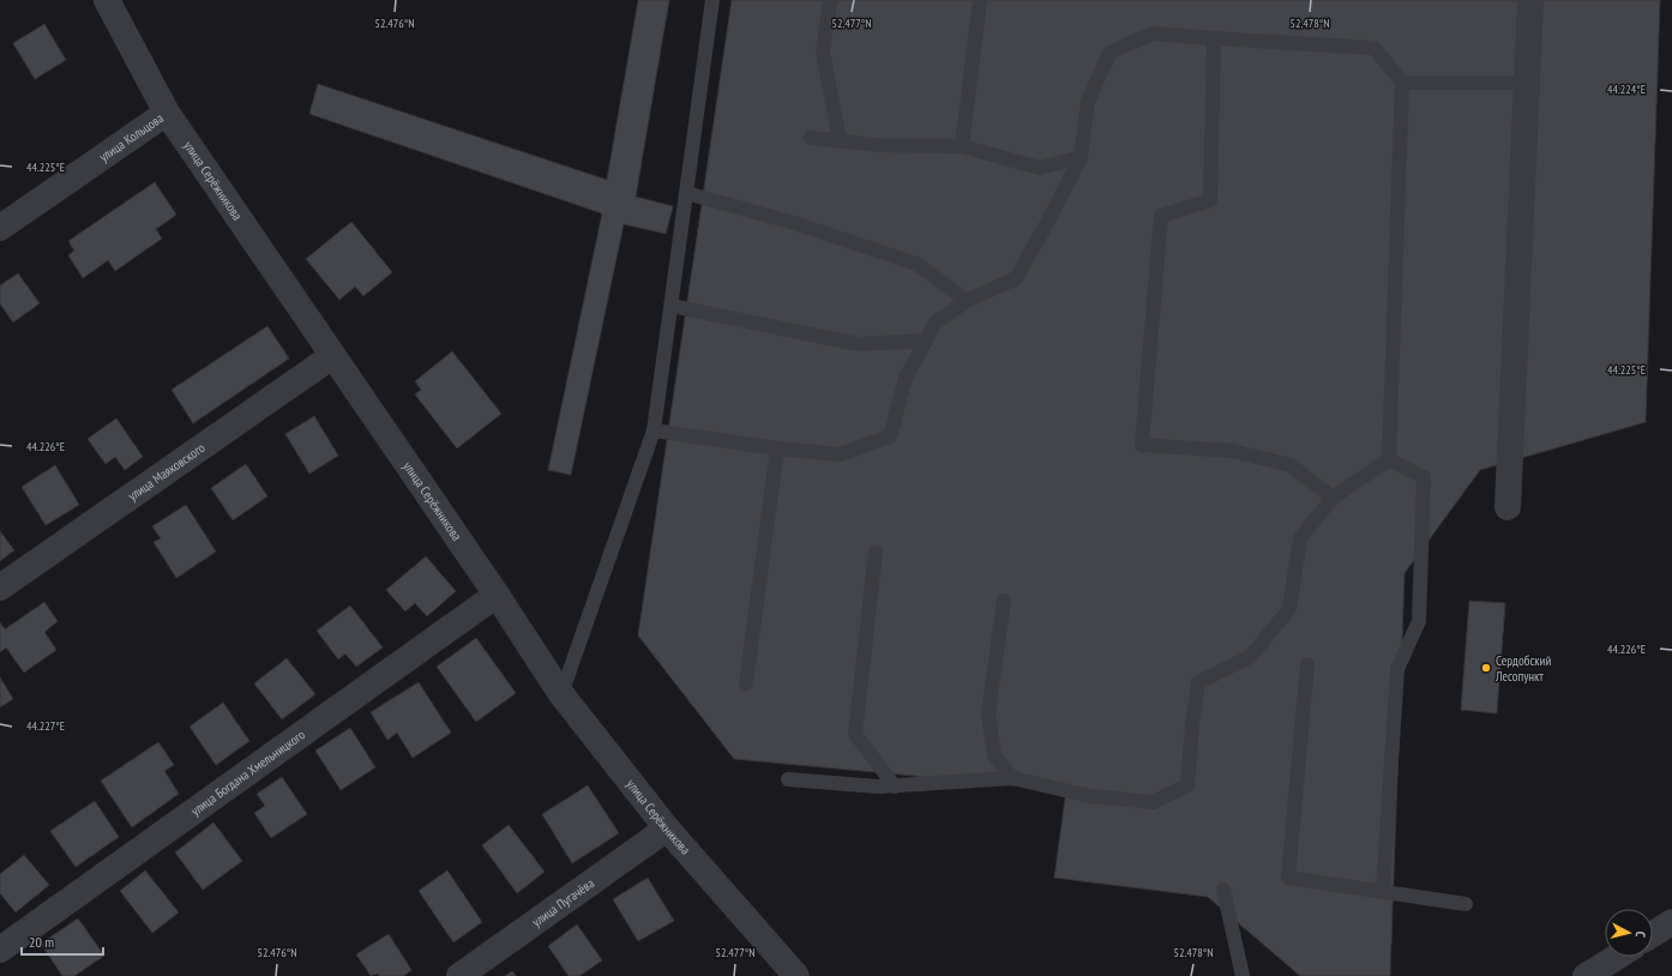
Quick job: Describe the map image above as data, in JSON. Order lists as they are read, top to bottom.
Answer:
{
  "streets": {
    "street": [
      "улица Кольцова",
      "улица Серёжникова",
      "улица Маяковского",
      "улица Богдана Хмельницкого",
      "улица Пугачёва"
    ]
  },
  "crossings": [
    ["улица Кольцова", "улица Серёжникова"],
    ["улица Серёжникова", "улица Маяковского"],
    ["улица Серёжникова", "улица Богдана Хмельницкого"],
    ["улица Серёжникова", "улица Пугачёва"]
  ],
  "places": ["Сердобский Лесопункт"],
  "scale_bar": "20 m",
  "north": "right",
  "coordinates": [
    "52.476°N",
    "52.477°N",
    "52.478°N",
    "44.224°E",
    "44.225°E",
    "44.226°E",
    "44.227°E"
  ]
}
